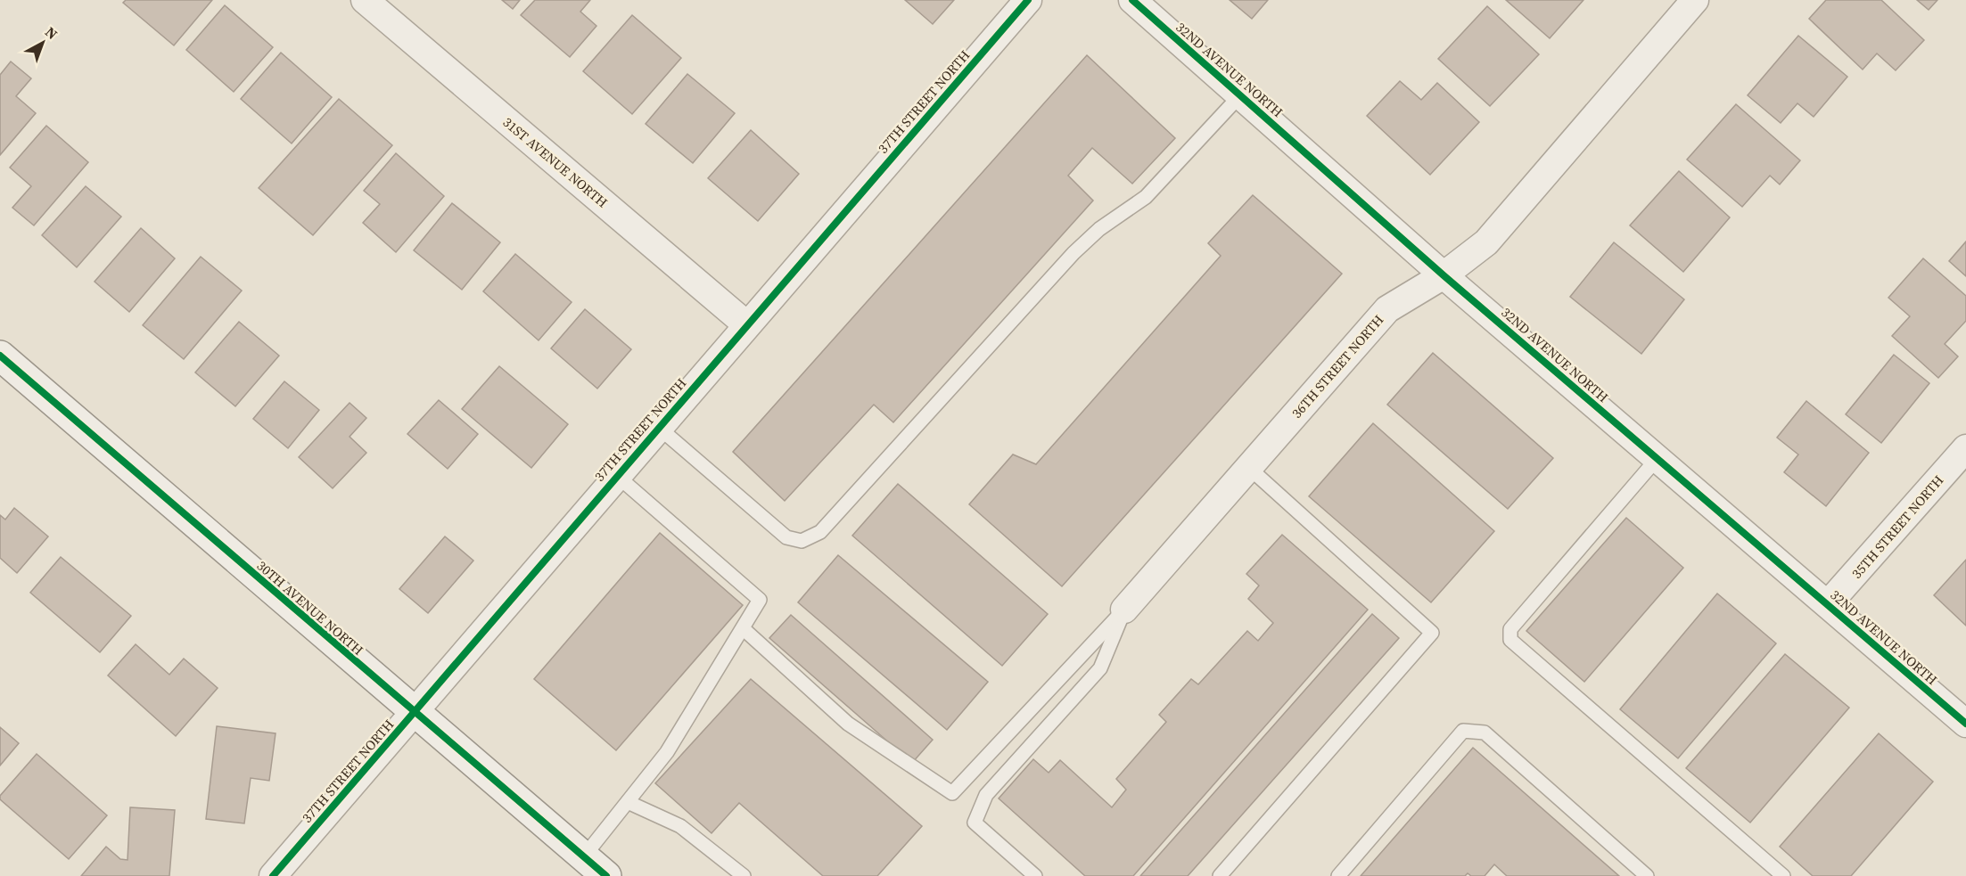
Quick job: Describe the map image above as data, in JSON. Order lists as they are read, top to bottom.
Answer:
{
  "streets": {
    "street": [
      "32ND AVENUE NORTH",
      "37TH STREET NORTH",
      "31ST AVENUE NORTH",
      "36TH STREET NORTH",
      "35TH STREET NORTH",
      "30TH AVENUE NORTH"
    ]
  },
  "crossings": [
    ["32ND AVENUE NORTH", "36TH STREET NORTH"],
    ["32ND AVENUE NORTH", "35TH STREET NORTH"],
    ["37TH STREET NORTH", "31ST AVENUE NORTH"],
    ["37TH STREET NORTH", "30TH AVENUE NORTH"]
  ],
  "north": "top right"
}
